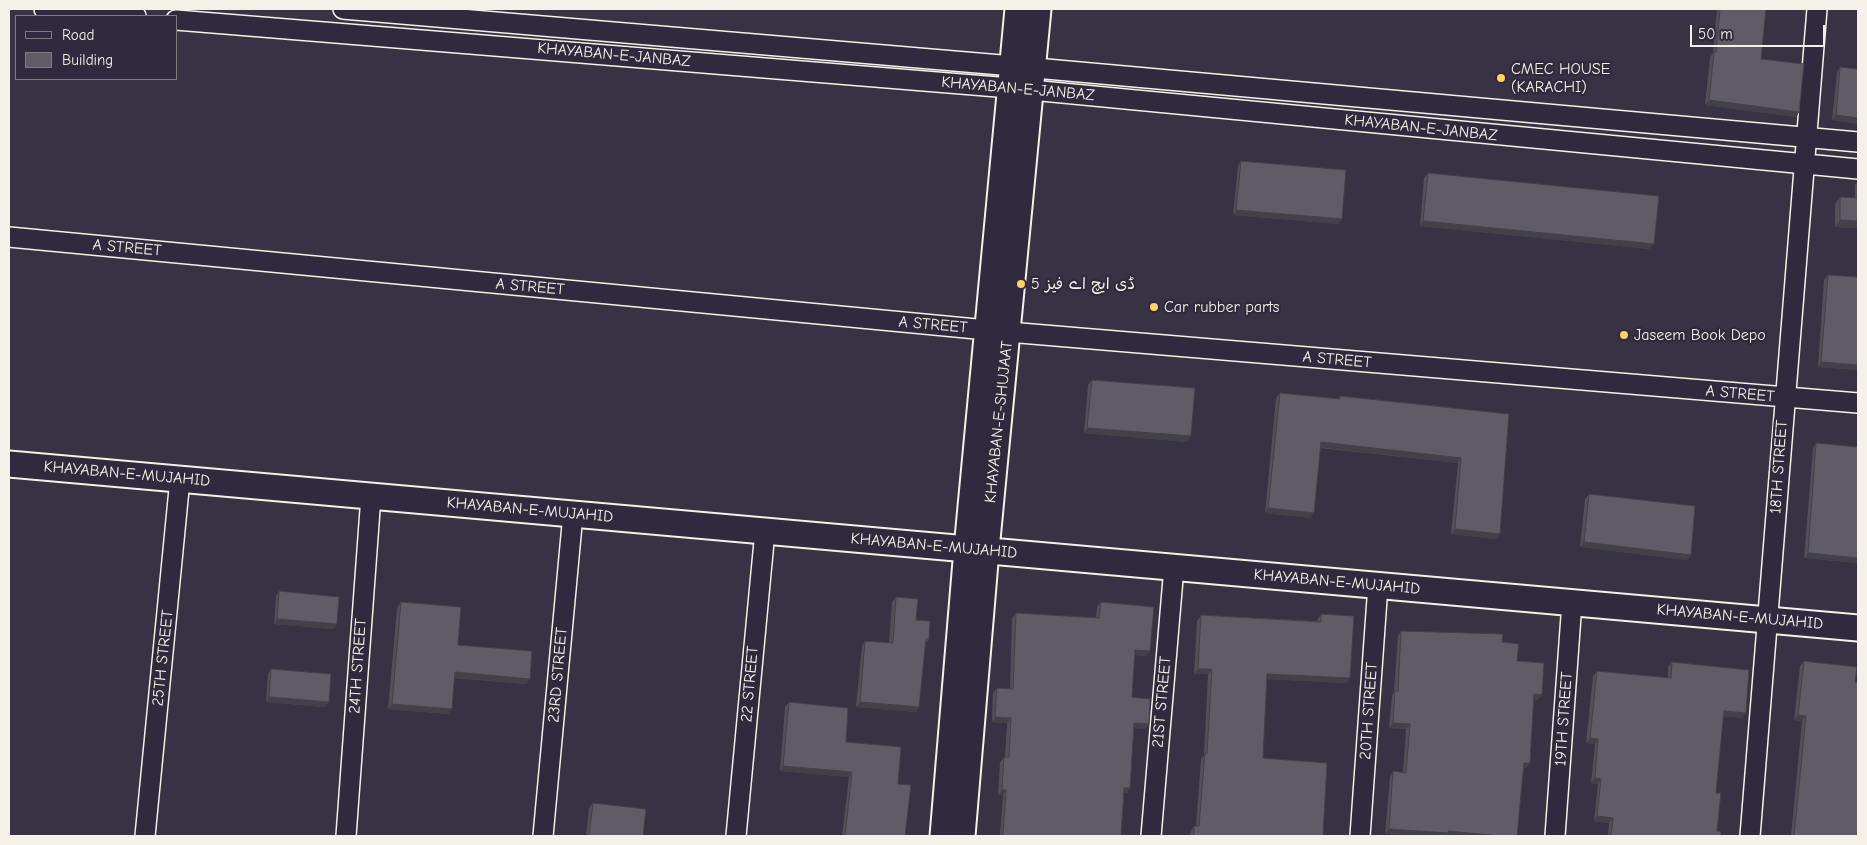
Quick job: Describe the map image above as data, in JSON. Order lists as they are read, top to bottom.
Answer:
{
  "streets": {
    "main road": ["KHAYABAN-E-SHUJAAT", "KHAYABAN-E-MUJAHID"],
    "street": [
      "KHAYABAN-E-JANBAZ",
      "A STREET",
      "18TH STREET",
      "25TH STREET",
      "24TH STREET",
      "23RD STREET",
      "22 STREET",
      "21ST STREET",
      "20TH STREET",
      "19TH STREET"
    ]
  },
  "crossings": [
    ["KHAYABAN-E-JANBAZ", "KHAYABAN-E-SHUJAAT"],
    ["KHAYABAN-E-JANBAZ", "18TH STREET"],
    ["A STREET", "KHAYABAN-E-SHUJAAT"],
    ["A STREET", "18TH STREET"],
    ["KHAYABAN-E-SHUJAAT", "KHAYABAN-E-MUJAHID"],
    ["18TH STREET", "KHAYABAN-E-MUJAHID"],
    ["KHAYABAN-E-MUJAHID", "25TH STREET"],
    ["KHAYABAN-E-MUJAHID", "24TH STREET"],
    ["KHAYABAN-E-MUJAHID", "23RD STREET"],
    ["KHAYABAN-E-MUJAHID", "22 STREET"],
    ["KHAYABAN-E-MUJAHID", "21ST STREET"],
    ["KHAYABAN-E-MUJAHID", "20TH STREET"],
    ["KHAYABAN-E-MUJAHID", "19TH STREET"]
  ],
  "places": [
    "CMEC HOUSE (KARACHI)",
    "5 ڈی ایچ اے فیز",
    "Car rubber parts",
    "Jaseem Book Depo"
  ],
  "legend": ["Road", "Building"],
  "scale_bar": "50 m"
}
